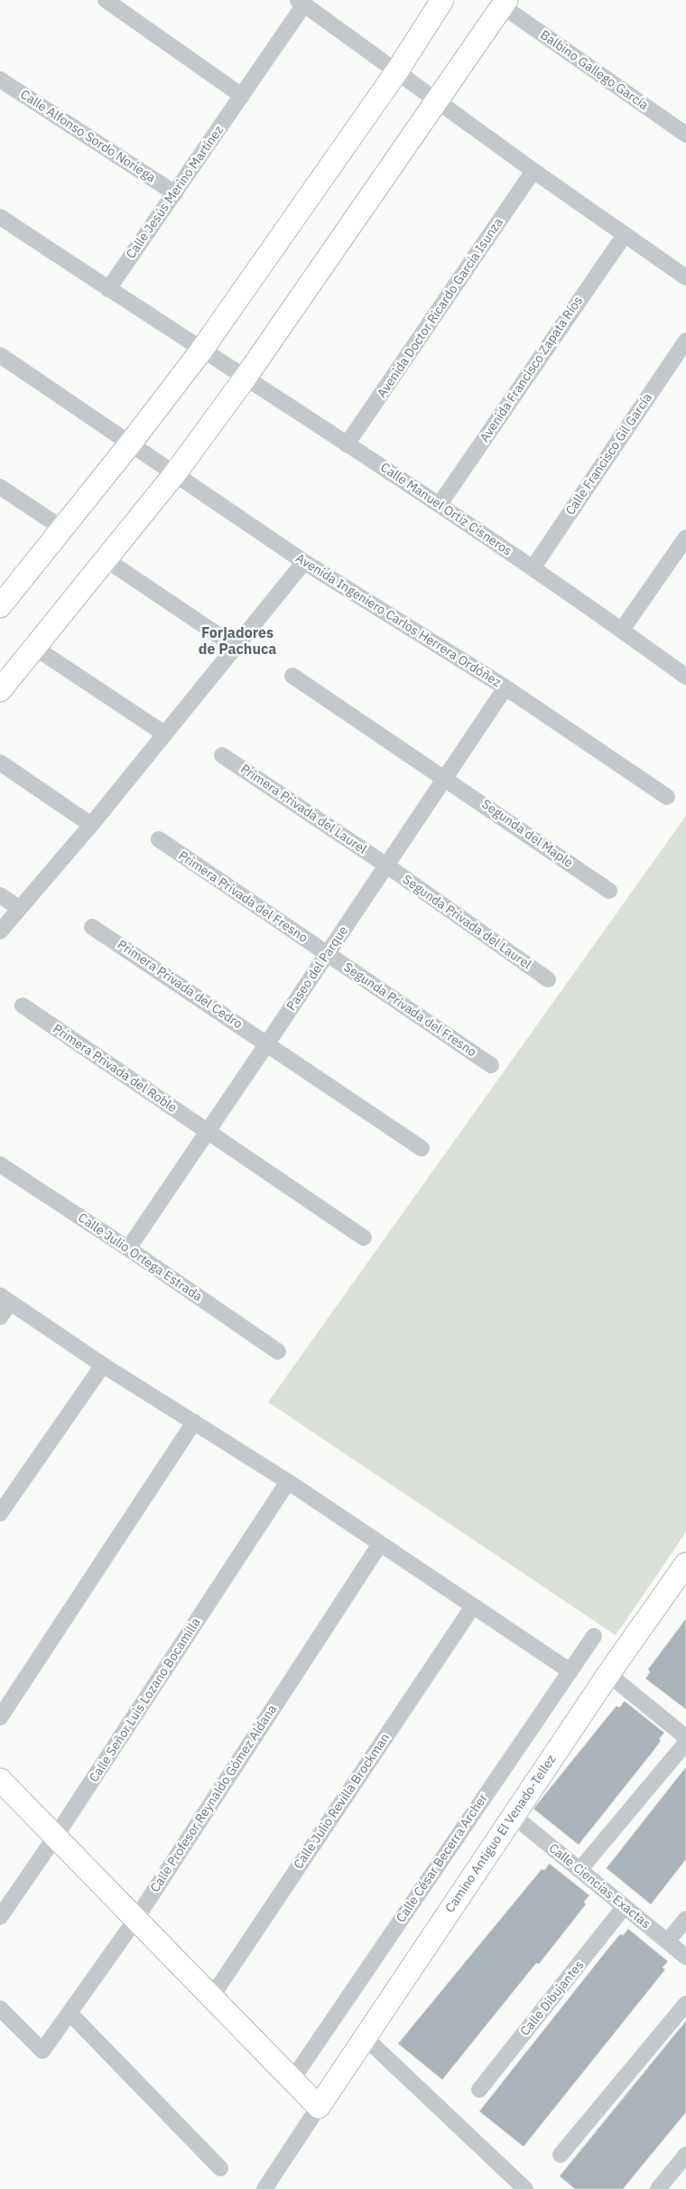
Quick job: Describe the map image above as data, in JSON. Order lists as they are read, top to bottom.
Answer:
{
  "streets": {
    "street": [
      "Balbino Gallego García",
      "Calle Alfonso Sordo Noriega",
      "Calle Jesús Merino Martínez",
      "Avenida Doctor Ricardo García Isunza",
      "Avenida Francisco Zapata Ríos",
      "Calle Francisco Gil García",
      "Calle Manuel Ortiz Cisneros",
      "Avenida Ingeniero Carlos Herrera Ordóñez",
      "Primera Privada del Laurel",
      "Segunda del Maple",
      "Primera Privada del Fresno",
      "Segunda Privada del Laurel",
      "Paseo del Parque",
      "Primera Privada del Cedro",
      "Segunda Privada del Fresno",
      "Primera Privada del Roble",
      "Calle Julio Ortega Estrada",
      "Calle Señor Luis Lozano Bocamilla",
      "Calle Profesor Reynaldo Gómez Aldana",
      "Calle Julio Revilla Brockman",
      "Camino Antiguo El Venado-Tellez",
      "Calle César Becerra Archer",
      "Calle Ciencias Exactas",
      "Calle Dibujantes"
    ]
  },
  "crossings": [
    ["Calle Alfonso Sordo Noriega", "Calle Jesús Merino Martínez"],
    ["Calle Jesús Merino Martínez", "Calle Manuel Ortiz Cisneros"],
    ["Avenida Doctor Ricardo García Isunza", "Calle Manuel Ortiz Cisneros"],
    ["Avenida Francisco Zapata Ríos", "Calle Manuel Ortiz Cisneros"],
    ["Calle Francisco Gil García", "Calle Manuel Ortiz Cisneros"],
    ["Avenida Ingeniero Carlos Herrera Ordóñez", "Paseo del Parque"],
    ["Primera Privada del Laurel", "Segunda Privada del Laurel"],
    ["Primera Privada del Laurel", "Paseo del Parque"],
    ["Segunda del Maple", "Paseo del Parque"],
    ["Primera Privada del Fresno", "Paseo del Parque"],
    ["Primera Privada del Fresno", "Segunda Privada del Fresno"],
    ["Segunda Privada del Laurel", "Paseo del Parque"],
    ["Paseo del Parque", "Primera Privada del Cedro"],
    ["Paseo del Parque", "Segunda Privada del Fresno"],
    ["Paseo del Parque", "Primera Privada del Roble"],
    ["Paseo del Parque", "Calle Julio Ortega Estrada"],
    ["Camino Antiguo El Venado-Tellez", "Calle Ciencias Exactas"],
    ["Calle Ciencias Exactas", "Calle Dibujantes"]
  ],
  "districts": ["Forjadores de Pachuca"]
}
